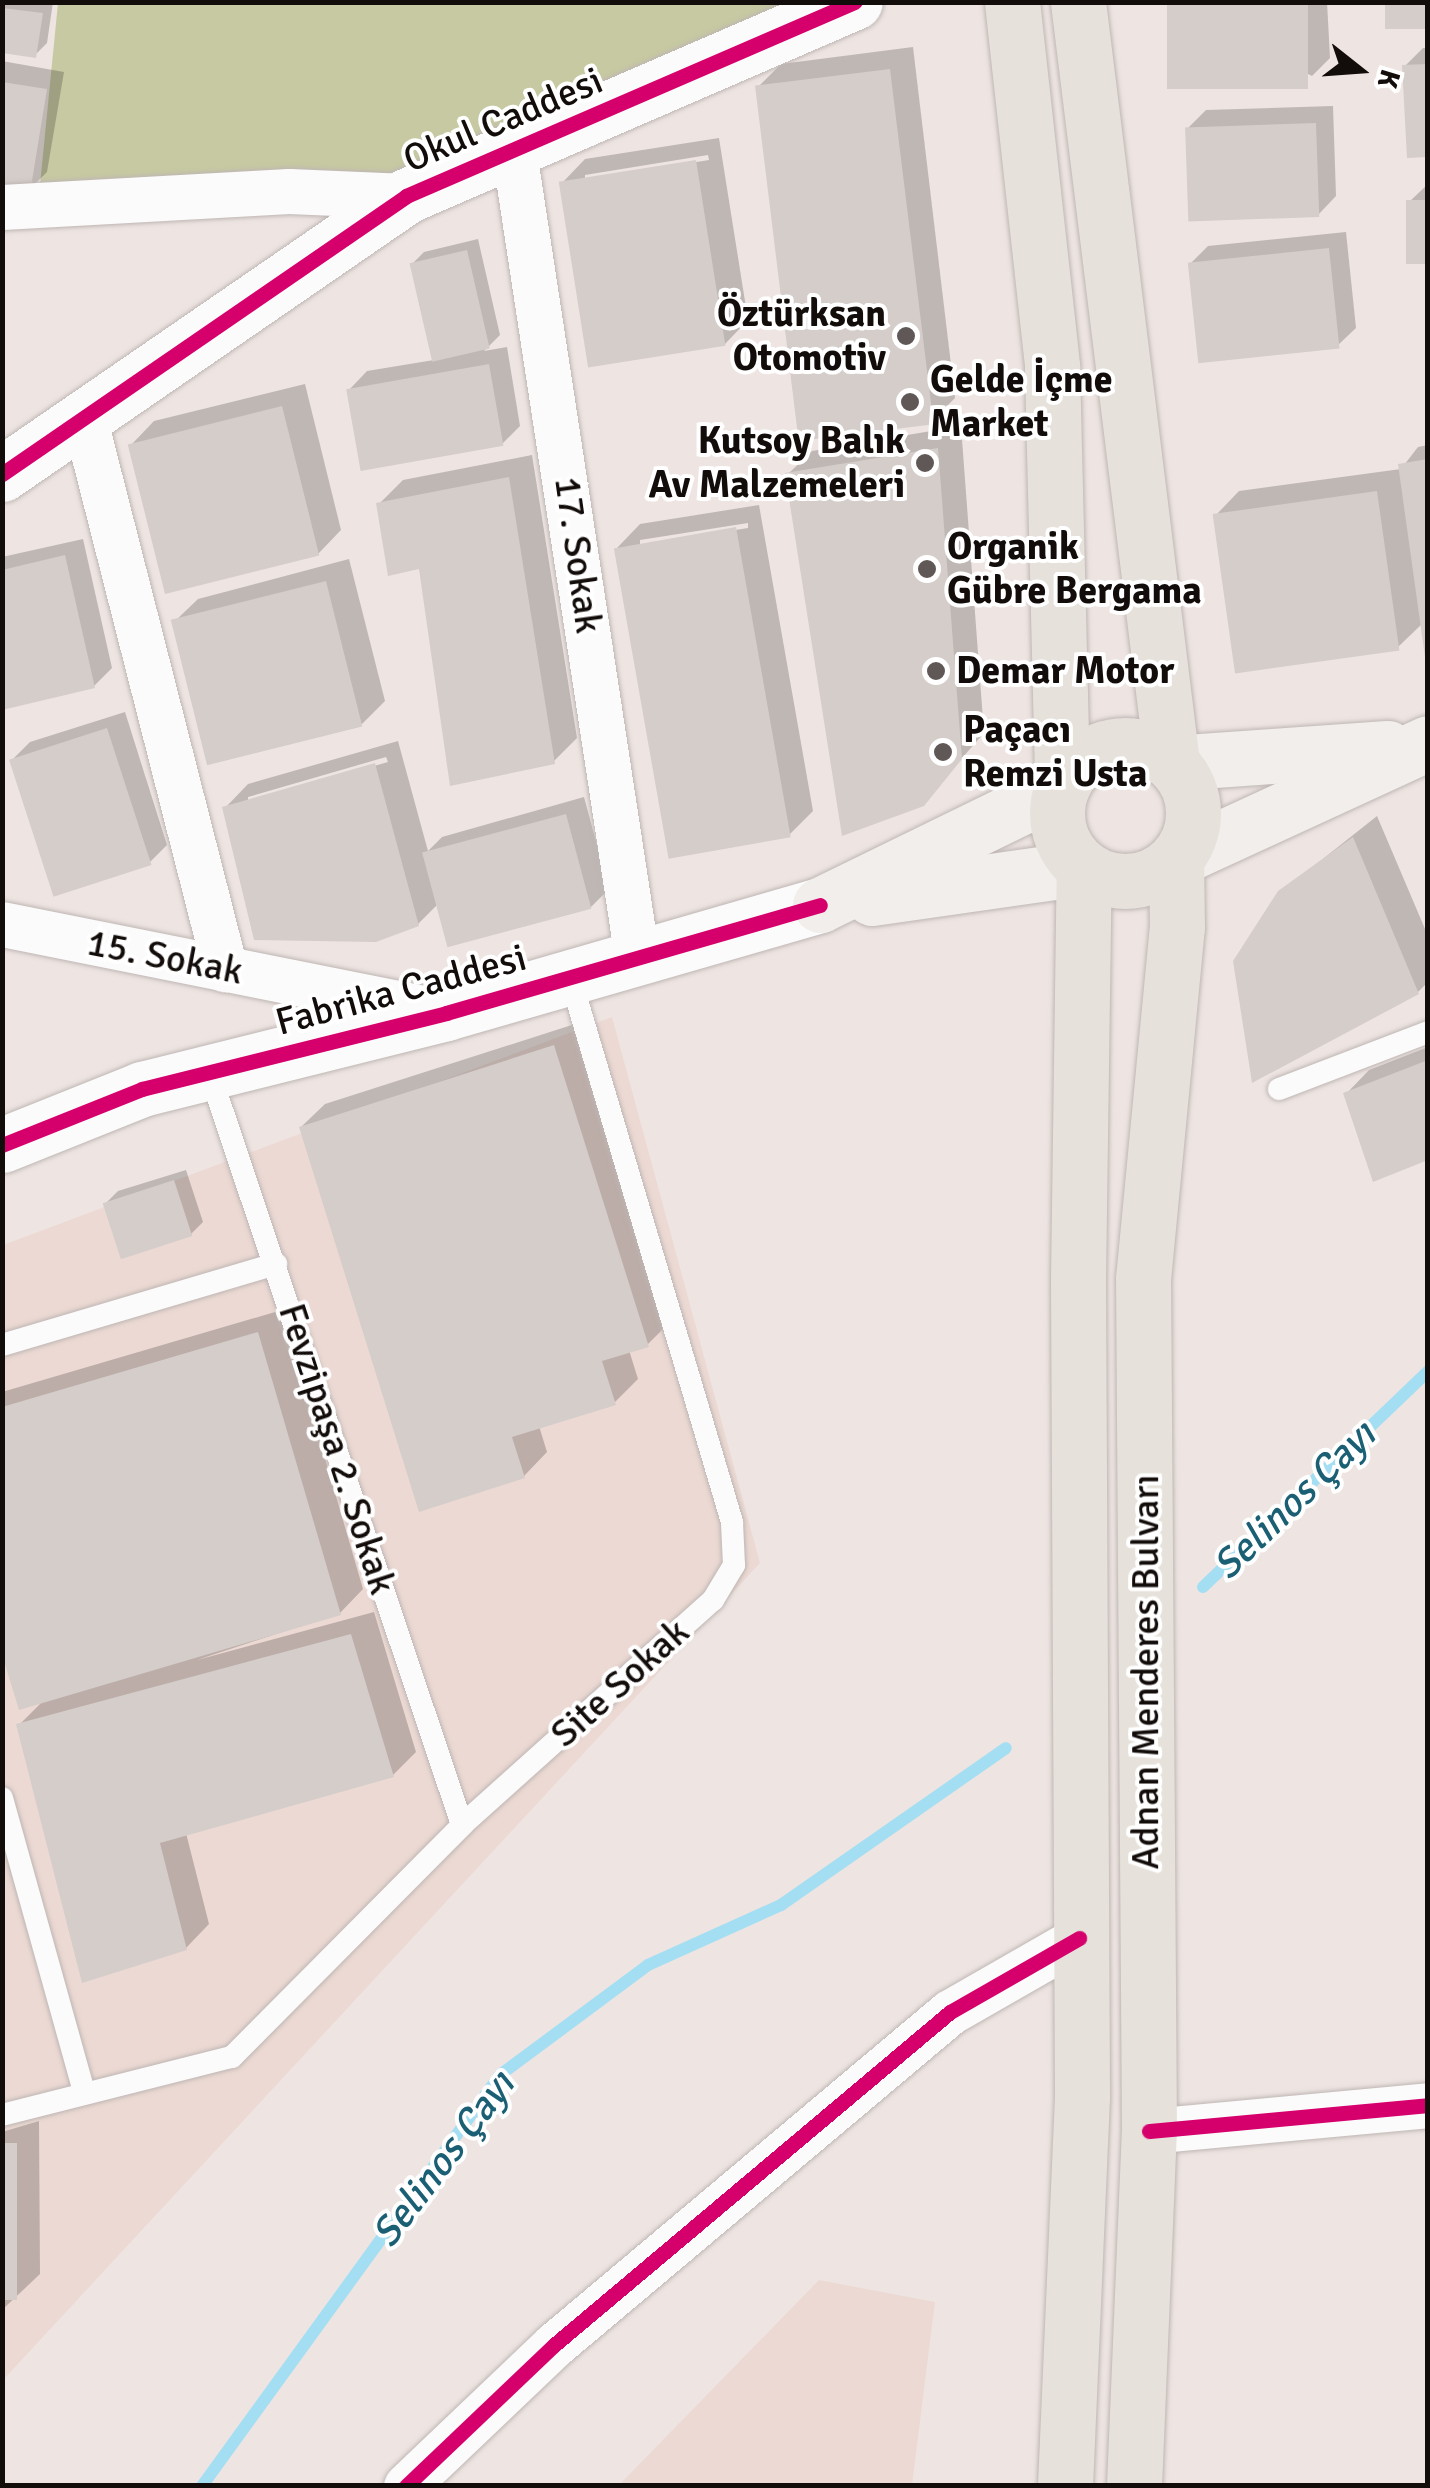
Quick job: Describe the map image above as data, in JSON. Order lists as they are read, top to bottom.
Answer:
{
  "streets": {
    "main road": ["Adnan Menderes Bulvarı"],
    "street": [
      "Okul Caddesi",
      "17. Sokak",
      "15. Sokak",
      "Fabrika Caddesi"
    ],
    "lane": ["Fevzipaşa 2. Sokak", "Site Sokak"]
  },
  "crossings": [
    ["Okul Caddesi", "17. Sokak"],
    ["17. Sokak", "Fabrika Caddesi"],
    ["15. Sokak", "Fabrika Caddesi"],
    ["Fabrika Caddesi", "Fevzipaşa 2. Sokak"],
    ["Fabrika Caddesi", "Site Sokak"],
    ["Fevzipaşa 2. Sokak", "Site Sokak"]
  ],
  "water": ["Selinos Çayı"],
  "places": [
    "Öztürksan Otomotiv",
    "Gelde İçme Market",
    "Kutsoy Balık Av Malzemeleri",
    "Organik Gübre Bergama",
    "Demar Motor",
    "Paçacı Remzi Usta"
  ],
  "north": "right"
}
